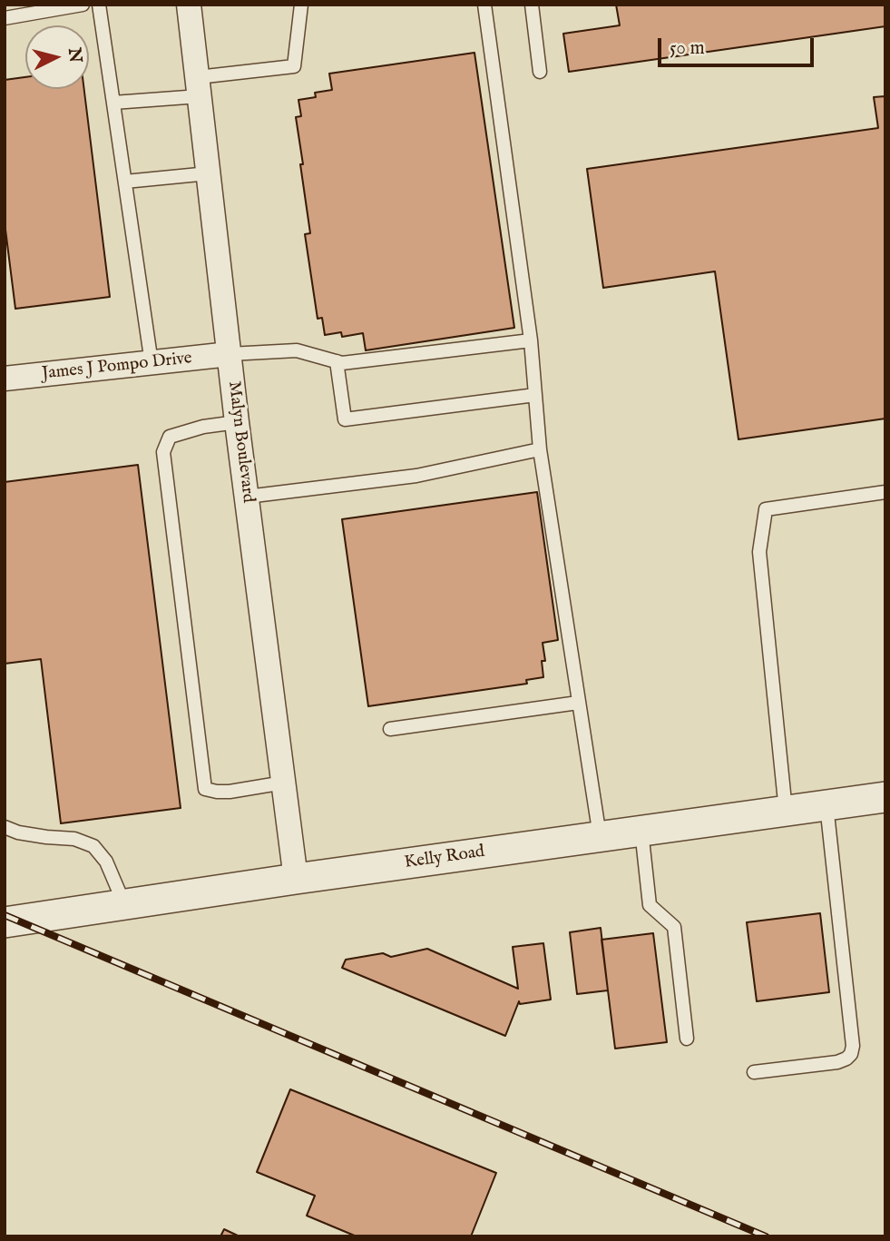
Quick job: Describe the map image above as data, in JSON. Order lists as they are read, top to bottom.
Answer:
{
  "streets": {
    "street": ["James J Pompo Drive", "Malyn Boulevard", "Kelly Road"]
  },
  "crossings": [
    ["James J Pompo Drive", "Malyn Boulevard"],
    ["Malyn Boulevard", "Kelly Road"]
  ],
  "scale_bar": "50 m",
  "north": "right"
}
